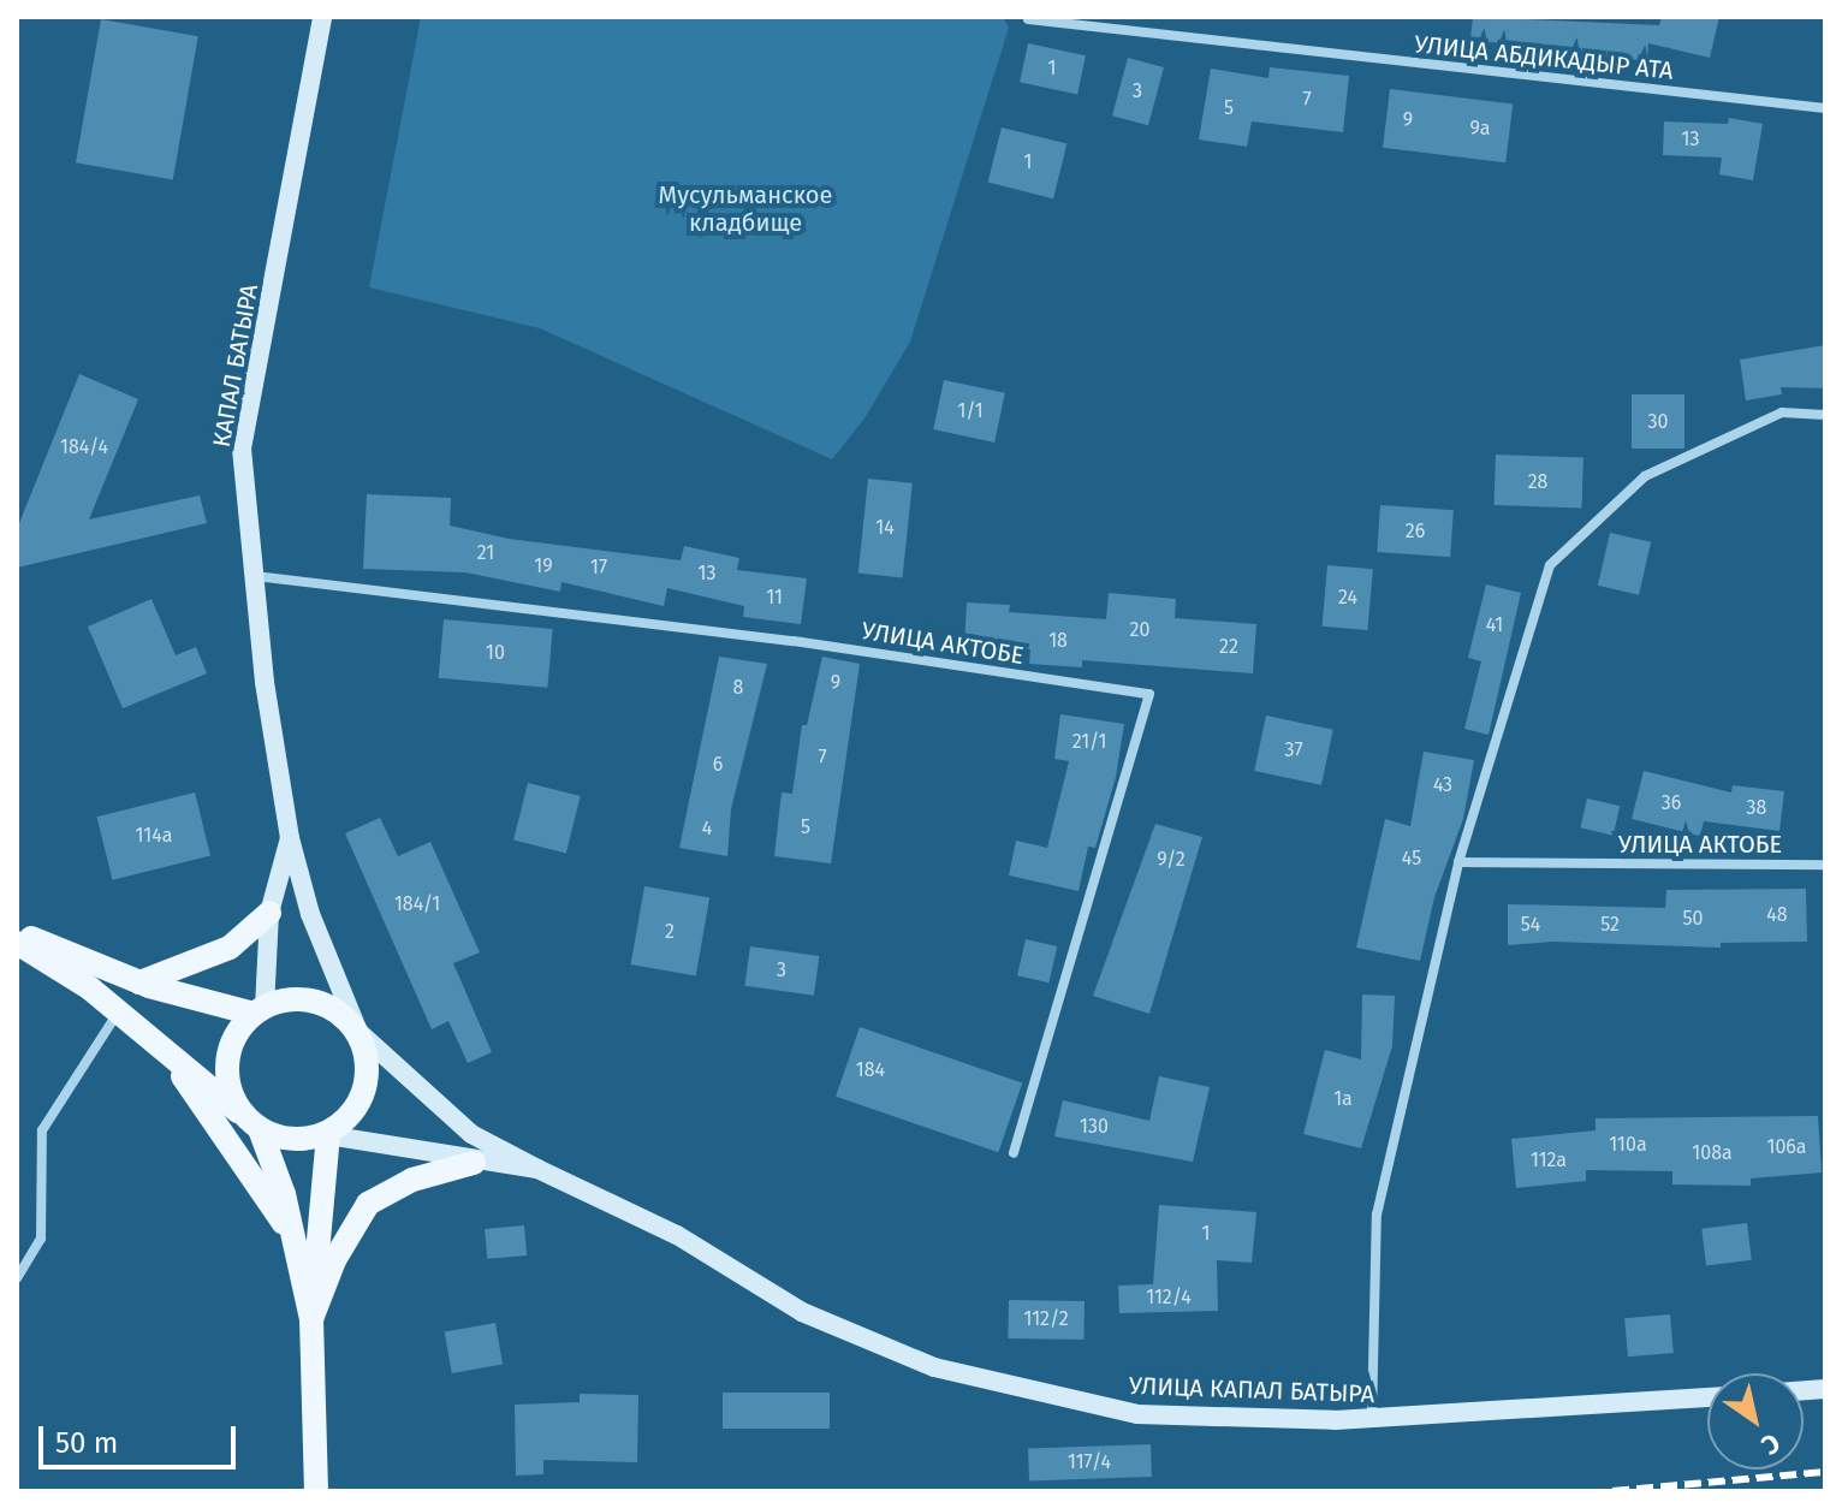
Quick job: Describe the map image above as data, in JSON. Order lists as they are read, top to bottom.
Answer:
{
  "streets": {
    "main road": ["КАПАЛ БАТЫРА", "УЛИЦА КАПАЛ БАТЫРА"],
    "street": ["УЛИЦА АБДИКАДЫР АТА", "УЛИЦА АКТОБЕ"]
  },
  "crossings": [
    ["КАПАЛ БАТЫРА", "УЛИЦА АКТОБЕ"],
    ["КАПАЛ БАТЫРА", "УЛИЦА КАПАЛ БАТЫРА"]
  ],
  "parks": ["Мусульманское кладбище"],
  "house_numbers": [
    "1",
    "3",
    "7",
    "5",
    "9",
    "9а",
    "13",
    "1",
    "1/1",
    "30",
    "184/4",
    "28",
    "14",
    "26",
    "21",
    "19",
    "17",
    "13",
    "11",
    "24",
    "41",
    "20",
    "18",
    "22",
    "10",
    "9",
    "8",
    "21/1",
    "37",
    "7",
    "6",
    "43",
    "36",
    "38",
    "5",
    "4",
    "114а",
    "45",
    "9/2",
    "184/1",
    "48",
    "50",
    "54",
    "52",
    "2",
    "3",
    "184",
    "1а",
    "130",
    "110а",
    "106а",
    "108а",
    "112а",
    "1",
    "112/4",
    "112/2",
    "117/4"
  ],
  "scale_bar": "50 m",
  "north": "bottom right"
}
